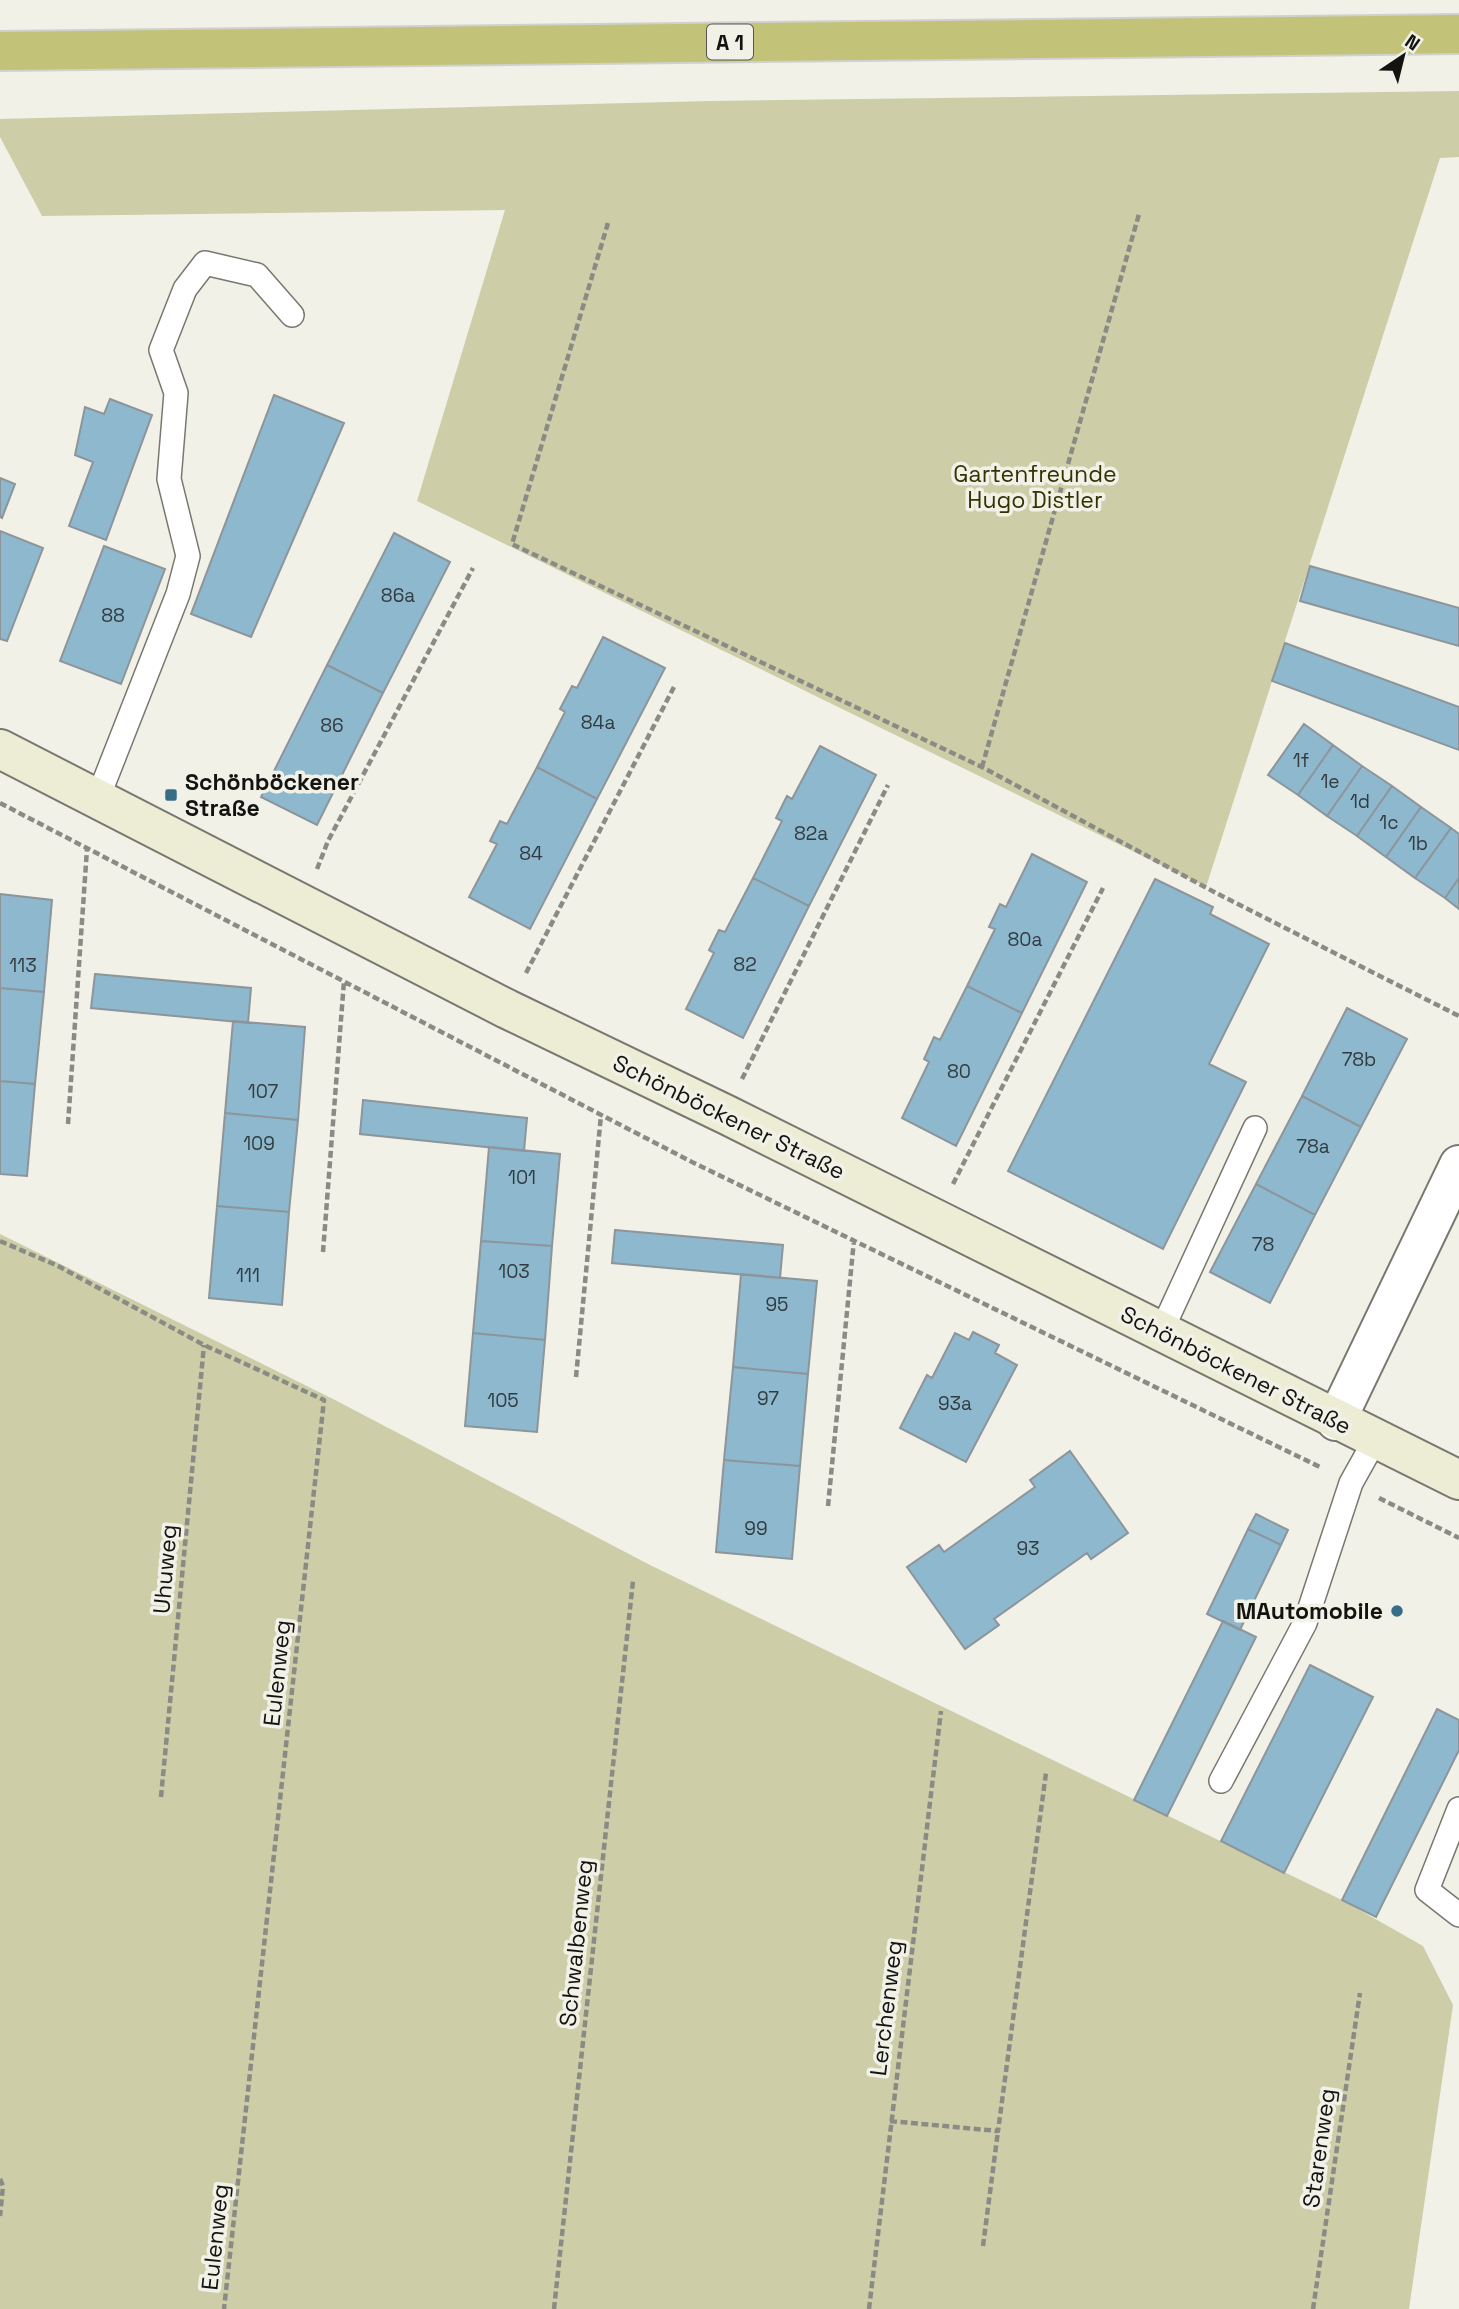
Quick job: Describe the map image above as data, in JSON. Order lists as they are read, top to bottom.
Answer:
{
  "streets": {
    "highway": ["A 1"],
    "main road": ["Schönböckener Straße"],
    "path": [
      "Uhuweg",
      "Eulenweg",
      "Schwalbenweg",
      "Lerchenweg",
      "Starenweg"
    ]
  },
  "crossings": [
    ["Uhuweg", "Eulenweg"]
  ],
  "parks": ["Gartenfreunde Hugo Distler"],
  "places": {
    "transit": ["Schönböckener Straße"],
    "other": ["MAutomobile"]
  },
  "house_numbers": [
    "86a",
    "88",
    "84a",
    "86",
    "1f",
    "1e",
    "1d",
    "1c",
    "82a",
    "1b",
    "84",
    "80a",
    "82",
    "113",
    "78b",
    "80",
    "107",
    "109",
    "78a",
    "101",
    "78",
    "103",
    "111",
    "95",
    "97",
    "105",
    "93a",
    "99",
    "93"
  ],
  "north": "top right"
}
